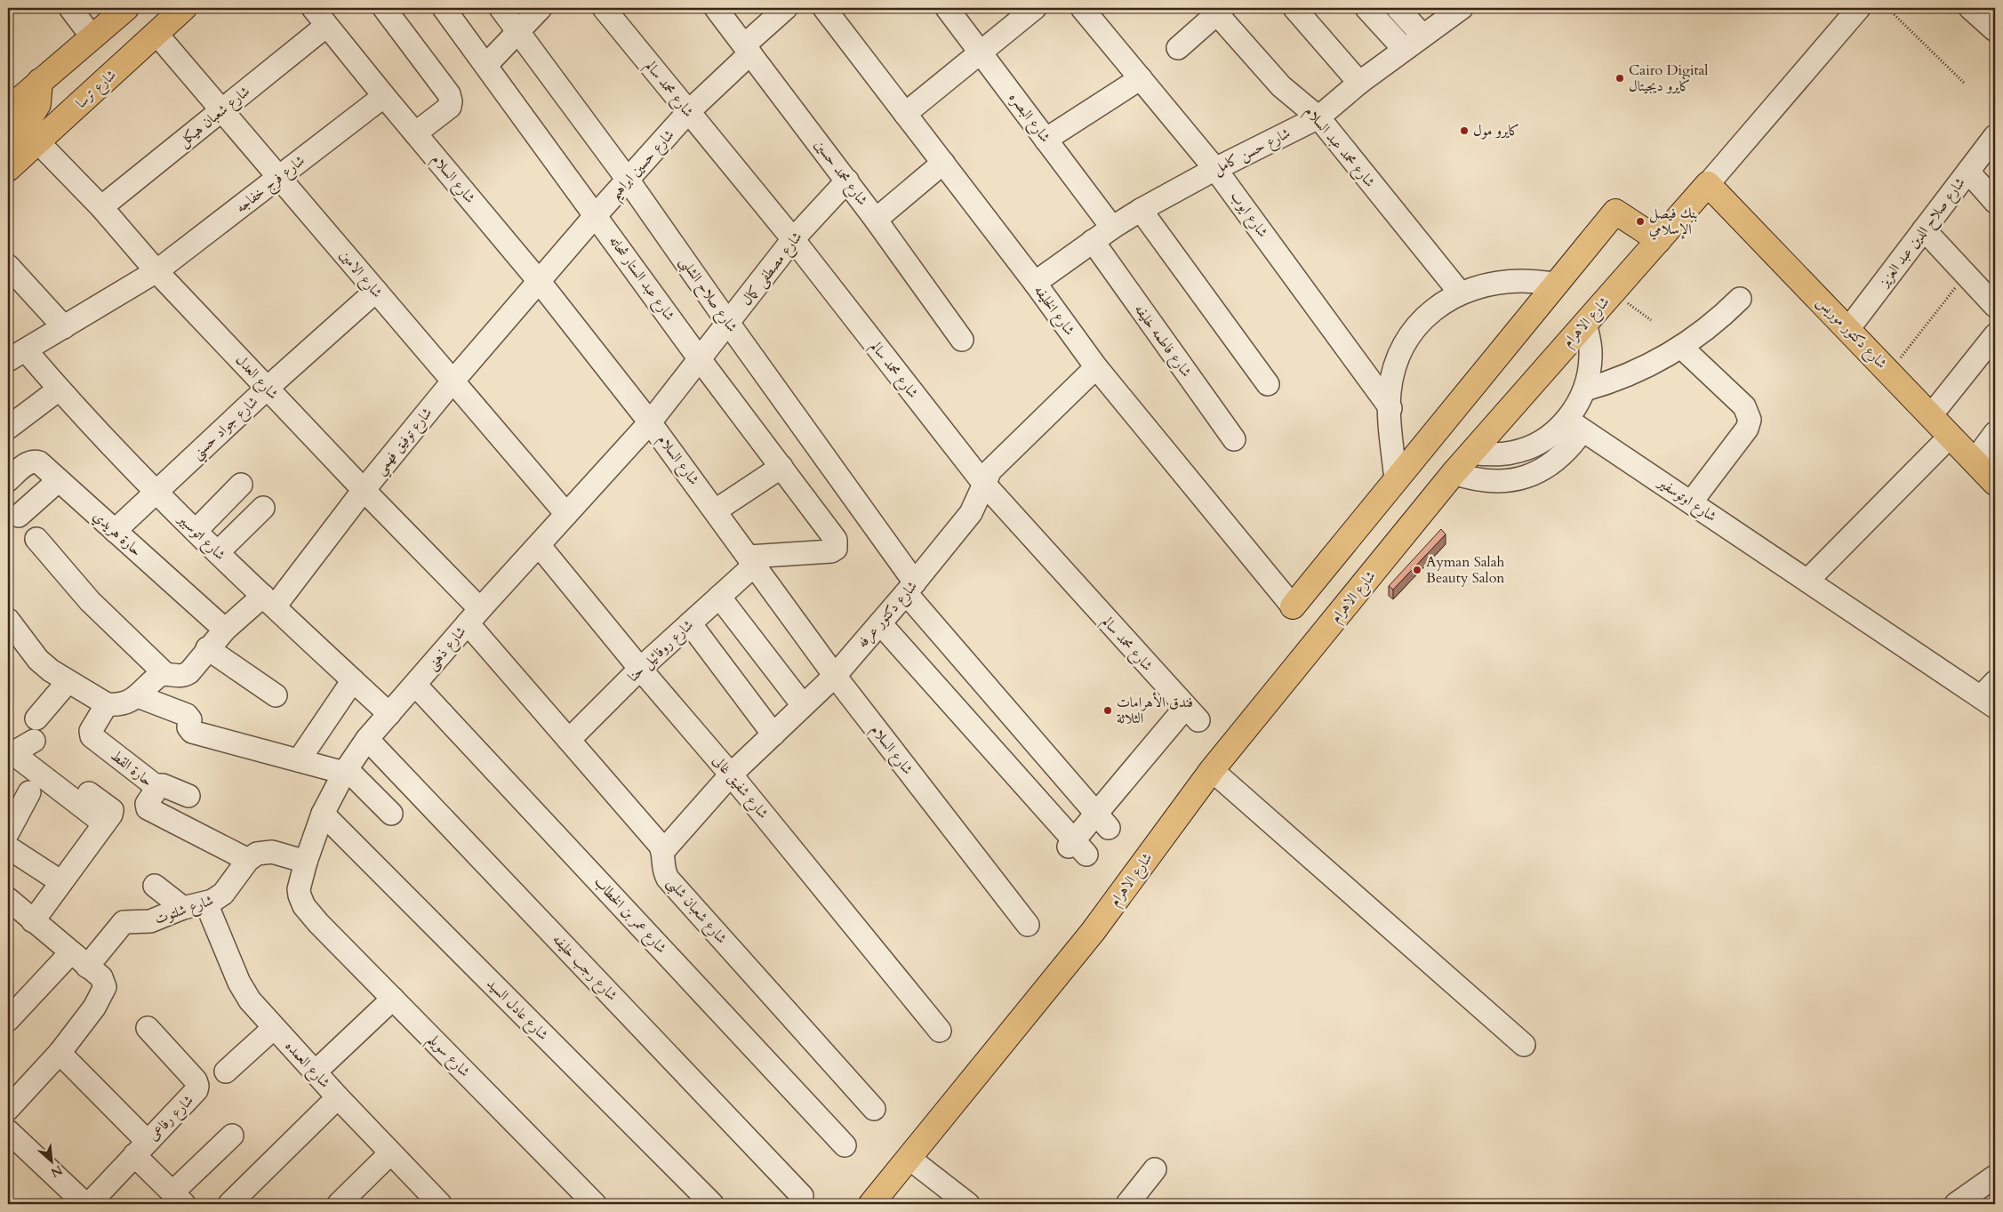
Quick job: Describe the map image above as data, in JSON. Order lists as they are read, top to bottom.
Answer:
{
  "streets": {
    "main road": ["شارع ترسا", "شارع الاهرام", "شارع دكتور موريس"],
    "street": [
      "شارع محمد سالم",
      "شارع شعبان هيكل",
      "شارع البصره",
      "شارع محمد عبد السلام",
      "شارع حسن كامل",
      "شارع حسين ابراهيم",
      "شارع محمد حسين",
      "شارع السلام",
      "شارع فرج خفاجه",
      "شارع ايوب",
      "شارع صلاح الدين عبد العزيز",
      "شارع مصطفى كمال",
      "شارع الامين",
      "شارع عبد الستار شحاته",
      "شارع صلاح الشلبى",
      "شارع الخليفه",
      "شارع فاطمه خليفه",
      "شارع العدل",
      "شارع جواد حسني",
      "شارع توفيق فهمي",
      "شارع اوتوسفير",
      "حارة هريدي",
      "شارع اتوسبير",
      "شارع دكتور عرفه",
      "شارع ذهنى",
      "شارع روفائيل حنا",
      "حارة القط",
      "شارع شفيق غالى",
      "شارع شلتوت",
      "شارع شعبان شلبى",
      "شارع عمر بن الخطاب",
      "شارع رجب خليفه",
      "شارع عادل السيد",
      "شارع سويلم",
      "شارع العمده",
      "شارع رفاعى"
    ]
  },
  "crossings": [
    ["شارع ترسا", "شارع الامين"],
    ["شارع ترسا", "شارع العدل"],
    ["شارع محمد سالم", "شارع حسين ابراهيم"],
    ["شارع محمد سالم", "شارع مصطفى كمال"],
    ["شارع محمد سالم", "شارع صلاح الشلبى"],
    ["شارع محمد سالم", "شارع دكتور عرفه"],
    ["شارع شعبان هيكل", "شارع السلام"],
    ["شارع شعبان هيكل", "شارع الامين"],
    ["شارع شعبان هيكل", "شارع العدل"],
    ["شارع البصره", "شارع حسن كامل"],
    ["شارع محمد عبد السلام", "شارع حسن كامل"],
    ["شارع حسن كامل", "شارع ايوب"],
    ["شارع حسن كامل", "شارع الخليفه"],
    ["شارع حسن كامل", "شارع فاطمه خليفه"],
    ["شارع حسين ابراهيم", "شارع محمد حسين"],
    ["شارع حسين ابراهيم", "شارع السلام"],
    ["شارع حسين ابراهيم", "شارع عبد الستار شحاته"],
    ["شارع حسين ابراهيم", "شارع صلاح الشلبى"],
    ["شارع حسين ابراهيم", "شارع توفيق فهمي"],
    ["شارع محمد حسين", "شارع مصطفى كمال"],
    ["شارع السلام", "شارع فرج خفاجه"],
    ["شارع السلام", "شارع مصطفى كمال"],
    ["شارع السلام", "شارع عبد الستار شحاته"],
    ["شارع السلام", "شارع توفيق فهمي"],
    ["شارع السلام", "شارع دكتور عرفه"],
    ["شارع السلام", "شارع ذهنى"],
    ["شارع السلام", "شارع روفائيل حنا"],
    ["شارع فرج خفاجه", "شارع الامين"],
    ["شارع فرج خفاجه", "شارع العدل"],
    ["شارع فرج خفاجه", "شارع اتوسبير"],
    ["شارع صلاح الدين عبد العزيز", "شارع دكتور موريس"],
    ["شارع مصطفى كمال", "شارع عبد الستار شحاته"],
    ["شارع مصطفى كمال", "شارع صلاح الشلبى"],
    ["شارع مصطفى كمال", "شارع ذهنى"],
    ["شارع الامين", "شارع جواد حسني"],
    ["شارع الامين", "شارع توفيق فهمي"],
    ["شارع الامين", "شارع ذهنى"],
    ["شارع عبد الستار شحاته", "شارع روفائيل حنا"],
    ["شارع صلاح الشلبى", "شارع دكتور عرفه"],
    ["شارع الخليفه", "شارع دكتور عرفه"],
    ["شارع الاهرام", "شارع دكتور موريس"],
    ["شارع العدل", "شارع جواد حسني"],
    ["شارع العدل", "شارع توفيق فهمي"],
    ["شارع العدل", "شارع ذهنى"],
    ["شارع جواد حسني", "حارة هريدي"],
    ["شارع جواد حسني", "شارع اتوسبير"],
    ["شارع توفيق فهمي", "حارة هريدي"],
    ["شارع توفيق فهمي", "شارع اتوسبير"],
    ["شارع اتوسبير", "شارع ذهنى"],
    ["شارع دكتور عرفه", "شارع شفيق غالى"],
    ["شارع دكتور عرفه", "شارع شعبان شلبى"],
    ["شارع ذهنى", "شارع شفيق غالى"],
    ["شارع ذهنى", "شارع عمر بن الخطاب"],
    ["شارع ذهنى", "شارع رجب خليفه"],
    ["شارع ذهنى", "شارع عادل السيد"],
    ["شارع ذهنى", "شارع سويلم"],
    ["شارع روفائيل حنا", "شارع شفيق غالى"],
    ["حارة القط", "شارع شلتوت"],
    ["شارع شلتوت", "شارع العمده"]
  ],
  "places": [
    "Cairo Digital كايرو ديجيتال",
    "كايرو مول",
    "بنك فيصل الإسلامي",
    "Ayman Salah Beauty Salon",
    "فندق الأهرامات الثلاثة"
  ],
  "north": "bottom right"
}
